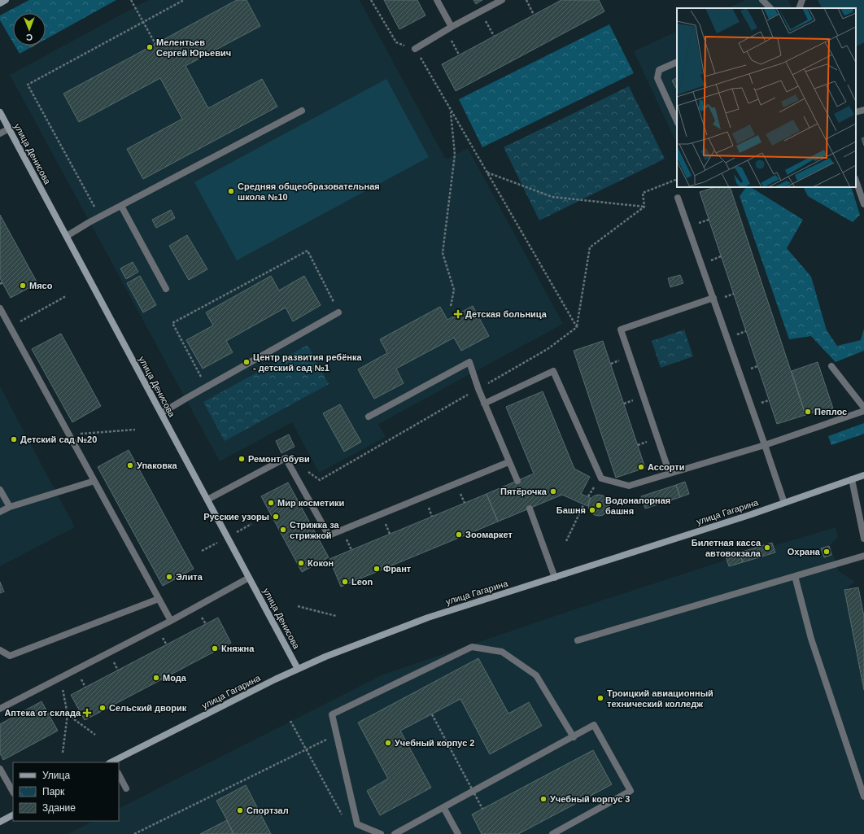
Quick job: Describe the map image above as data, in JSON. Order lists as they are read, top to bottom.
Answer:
{
  "streets": {
    "main road": ["улица Денисова", "улица Гагарина"]
  },
  "crossings": [
    ["улица Денисова", "улица Гагарина"]
  ],
  "places": {
    "other": [
      "Мелентьев Сергей Юрьевич",
      "Средняя общеобразовательная школа №10",
      "Мясо",
      "Центр развития ребёнка - детский сад №1",
      "Пеплос",
      "Детский сад №20",
      "Ремонт обуви",
      "Упаковка",
      "Ассорти",
      "Пятёрочка",
      "Мир косметики",
      "Водонапорная башня",
      "Башня",
      "Русские узоры",
      "Стрижка за стрижкой",
      "Зоомаркет",
      "Билетная касса автовокзала",
      "Охрана",
      "Кокон",
      "Франт",
      "Элита",
      "Leon",
      "Княжна",
      "Мода",
      "Троицкий авиационный технический колледж",
      "Сельский дворик",
      "Учебный корпус 2",
      "Учебный корпус 3",
      "Спортзал"
    ],
    "health": ["Детская больница", "Аптека от склада"]
  },
  "legend": ["Улица", "Парк", "Здание"],
  "north": "bottom"
}
